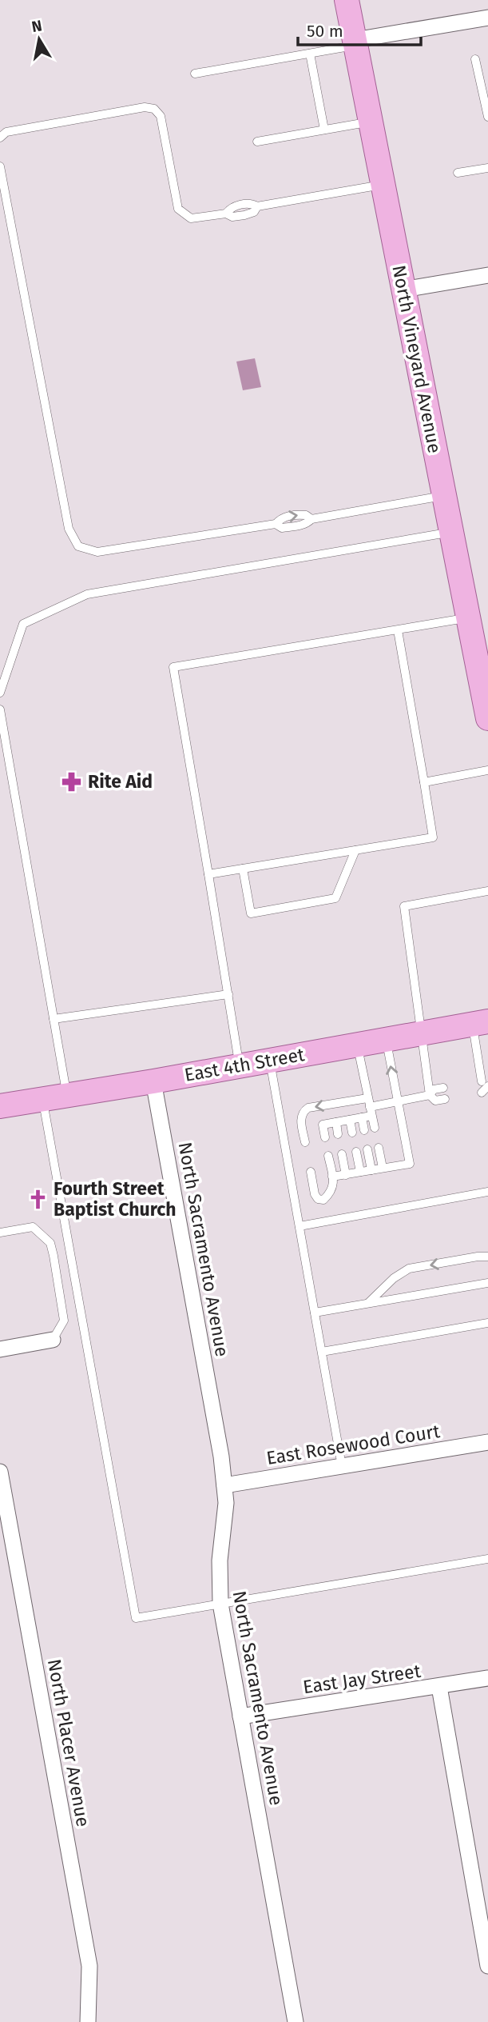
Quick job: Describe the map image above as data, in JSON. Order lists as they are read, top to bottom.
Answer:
{
  "streets": {
    "main road": ["North Vineyard Avenue", "East 4th Street"],
    "street": [
      "North Sacramento Avenue",
      "East Rosewood Court",
      "East Jay Street",
      "North Placer Avenue"
    ]
  },
  "crossings": [
    ["East 4th Street", "North Sacramento Avenue"],
    ["North Sacramento Avenue", "East Rosewood Court"],
    ["North Sacramento Avenue", "East Jay Street"]
  ],
  "places": {
    "pharmacy": ["Rite Aid"],
    "church": ["Fourth Street Baptist Church"]
  },
  "scale_bar": "50 m",
  "north": "top"
}
